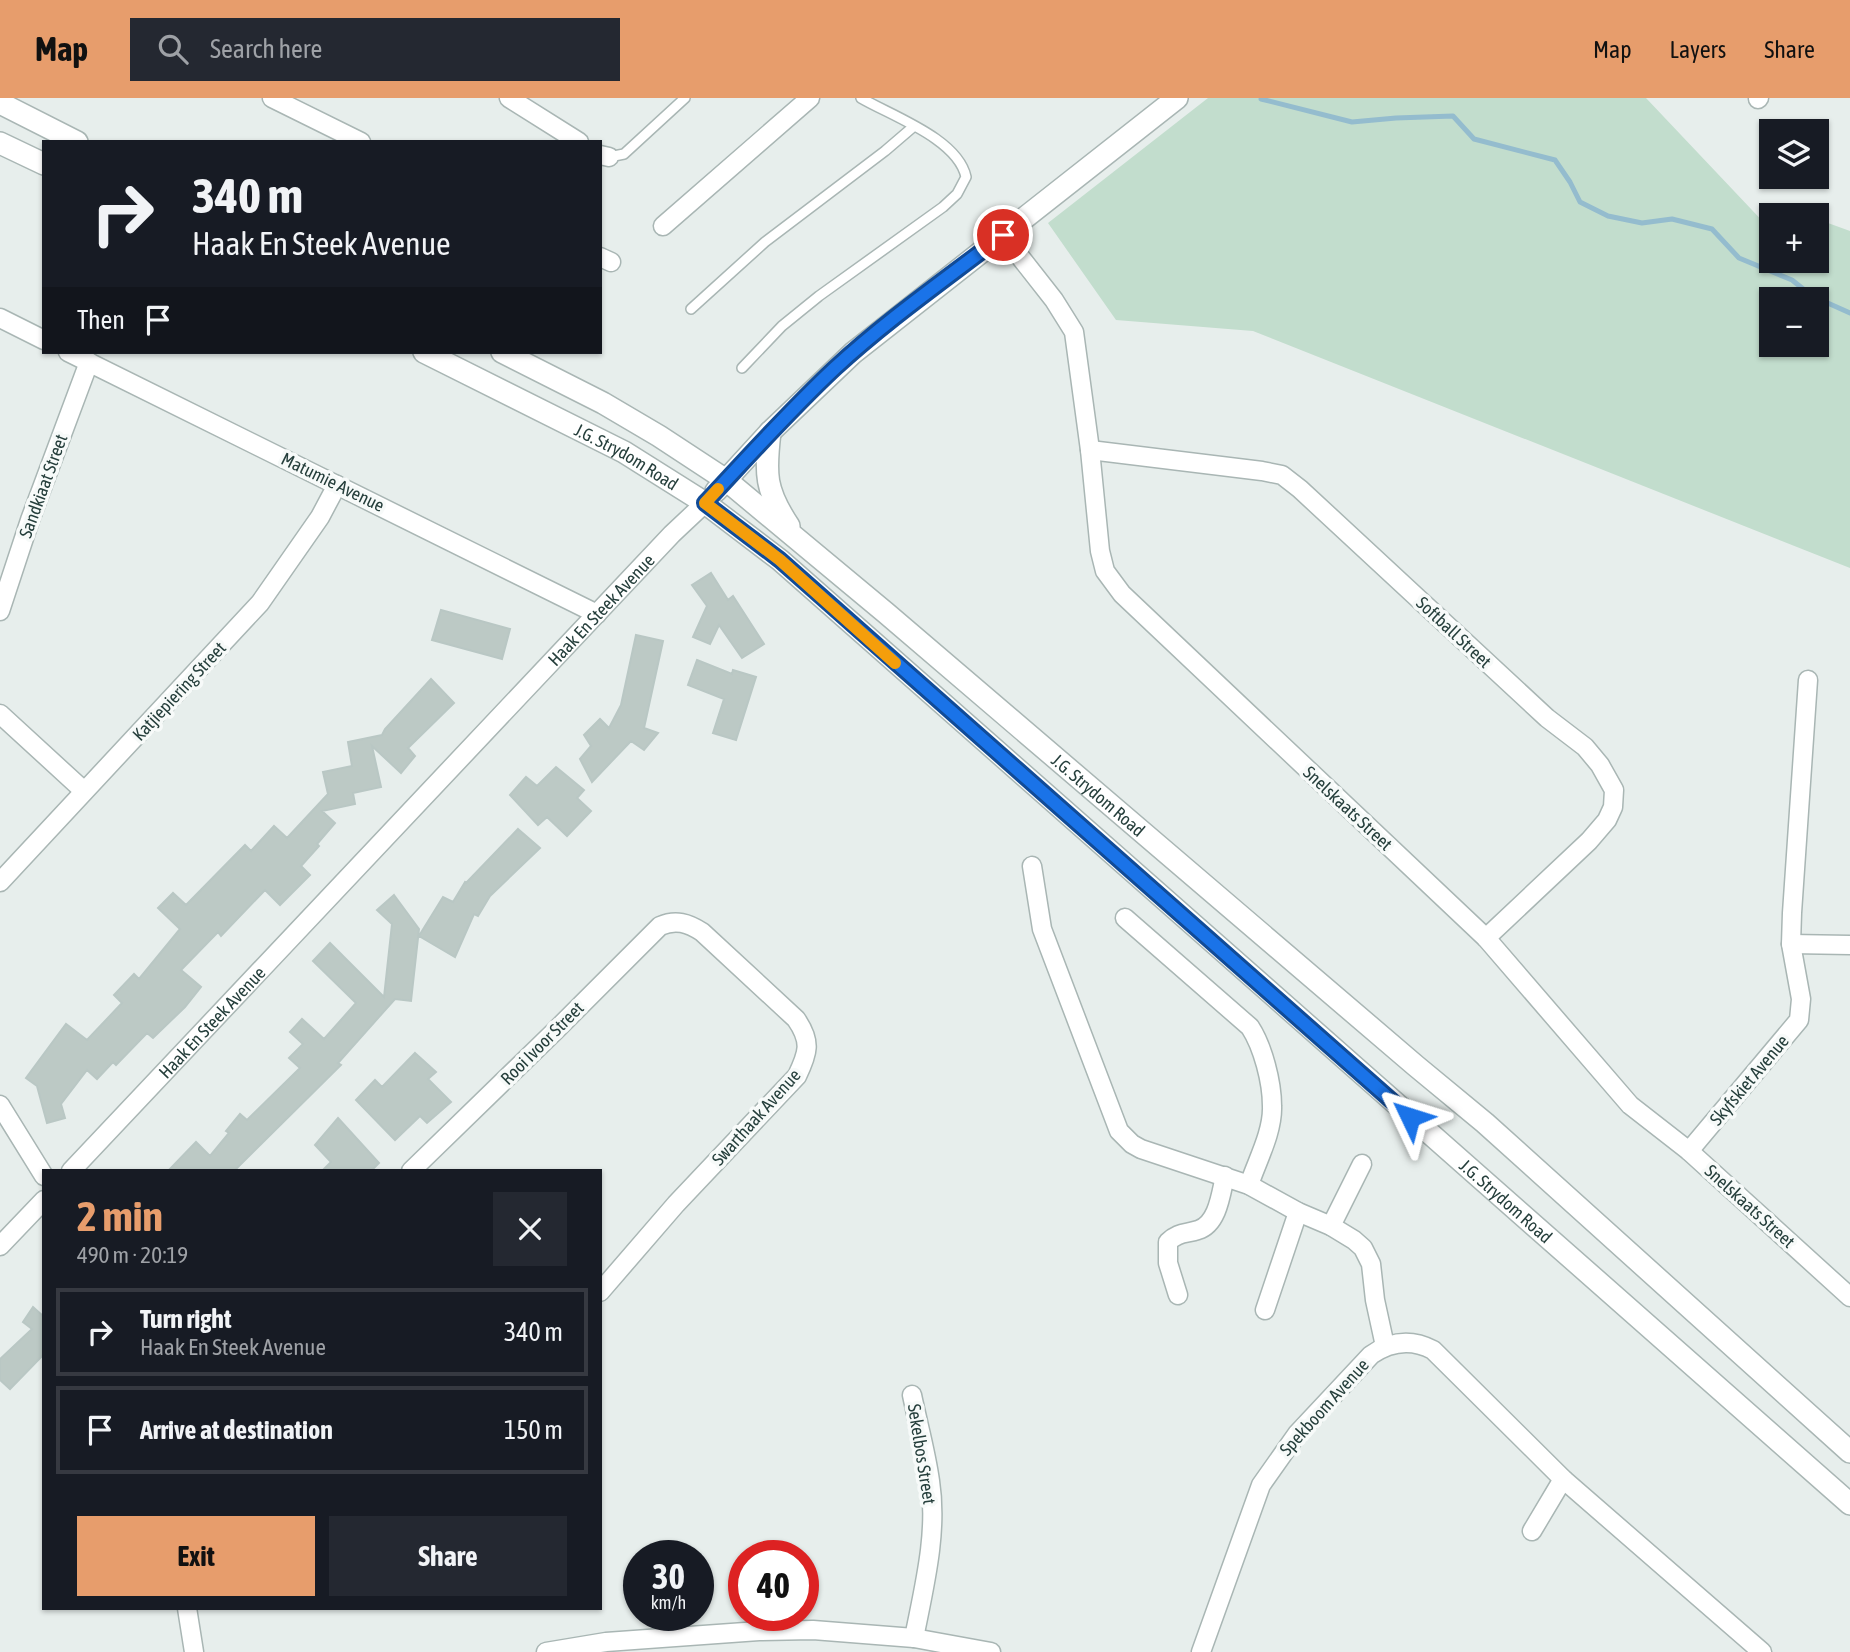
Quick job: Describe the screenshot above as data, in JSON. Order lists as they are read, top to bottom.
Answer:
{
  "streets": {
    "street": [
      "J.G. Strydom Road",
      "Matumie Avenue",
      "Sandkiaat Street",
      "Haak En Steek Avenue",
      "Softball Street",
      "Katjiepiering Street",
      "Snelskaats Street",
      "Rooi Ivoor Street",
      "Skyfskiet Avenue",
      "Swarthaak Avenue",
      "Spekboom Avenue",
      "Sekelbos Street"
    ]
  },
  "crossings": [
    ["J.G. Strydom Road", "Haak En Steek Avenue"],
    ["Matumie Avenue", "Sandkiaat Street"],
    ["Matumie Avenue", "Haak En Steek Avenue"],
    ["Matumie Avenue", "Katjiepiering Street"],
    ["Haak En Steek Avenue", "Snelskaats Street"],
    ["Softball Street", "Snelskaats Street"],
    ["Snelskaats Street", "Skyfskiet Avenue"],
    ["Rooi Ivoor Street", "Swarthaak Avenue"]
  ],
  "page": {
    "header": "Map",
    "search": "Search here",
    "nav": ["Map", "Layers", "Share"],
    "map_buttons": ["+", "−"],
    "turn": ["340 m", "Haak En Steek Avenue"],
    "then": "Then",
    "heading": ["2 min", "490 m · 20:19"],
    "list": [
      {
        "name": "Turn right",
        "note": "Haak En Steek Avenue",
        "value": "340 m"
      },
      {
        "name": "Arrive at destination",
        "value": "150 m"
      }
    ],
    "buttons": ["Exit", "Share"],
    "speed": "30 km/h",
    "limit": "40"
  }
}
